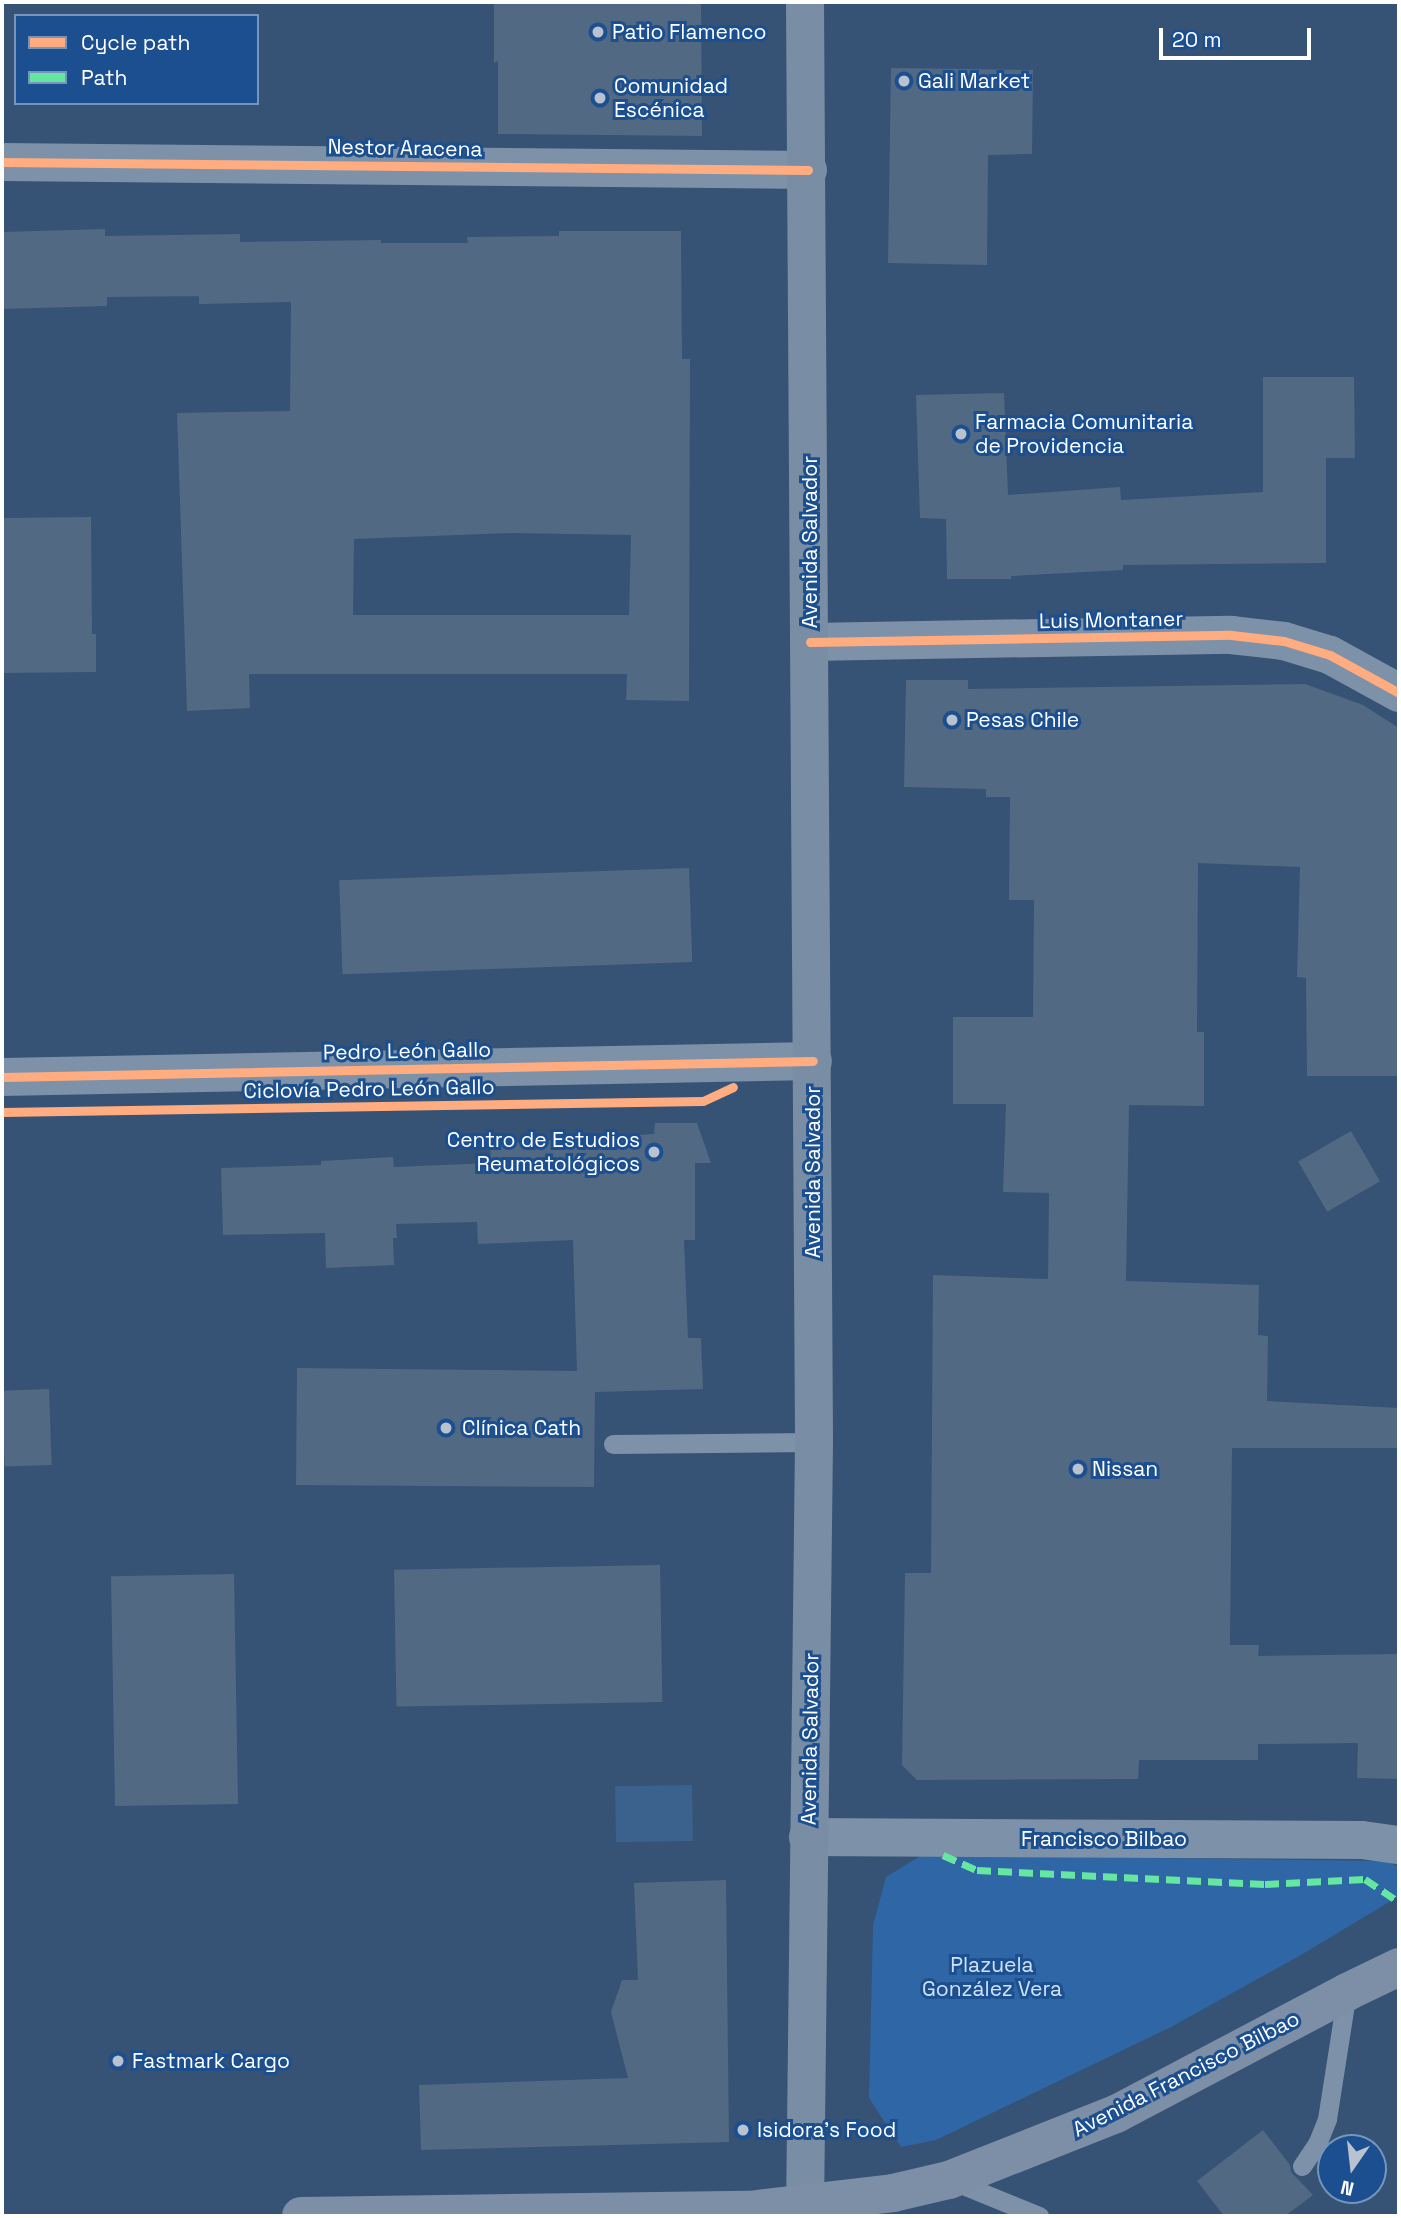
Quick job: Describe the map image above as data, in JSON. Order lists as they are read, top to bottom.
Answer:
{
  "streets": {
    "main road": ["Avenida Salvador", "Avenida Francisco Bilbao"],
    "street": [
      "Nestor Aracena",
      "Luis Montaner",
      "Pedro León Gallo",
      "Francisco Bilbao"
    ],
    "cycle path": ["Ciclovía Pedro León Gallo"]
  },
  "crossings": [
    ["Nestor Aracena", "Avenida Salvador"],
    ["Avenida Salvador", "Luis Montaner"],
    ["Avenida Salvador", "Pedro León Gallo"],
    ["Avenida Salvador", "Francisco Bilbao"],
    ["Avenida Salvador", "Avenida Francisco Bilbao"]
  ],
  "parks": ["Plazuela González Vera"],
  "places": [
    "Patio Flamenco",
    "Gali Market",
    "Comunidad Escénica",
    "Farmacia Comunitaria de Providencia",
    "Pesas Chile",
    "Centro de Estudios Reumatológicos",
    "Clínica Cath",
    "Nissan",
    "Fastmark Cargo",
    "Isidora's Food"
  ],
  "legend": ["Cycle path", "Path"],
  "scale_bar": "20 m",
  "north": "bottom"
}
